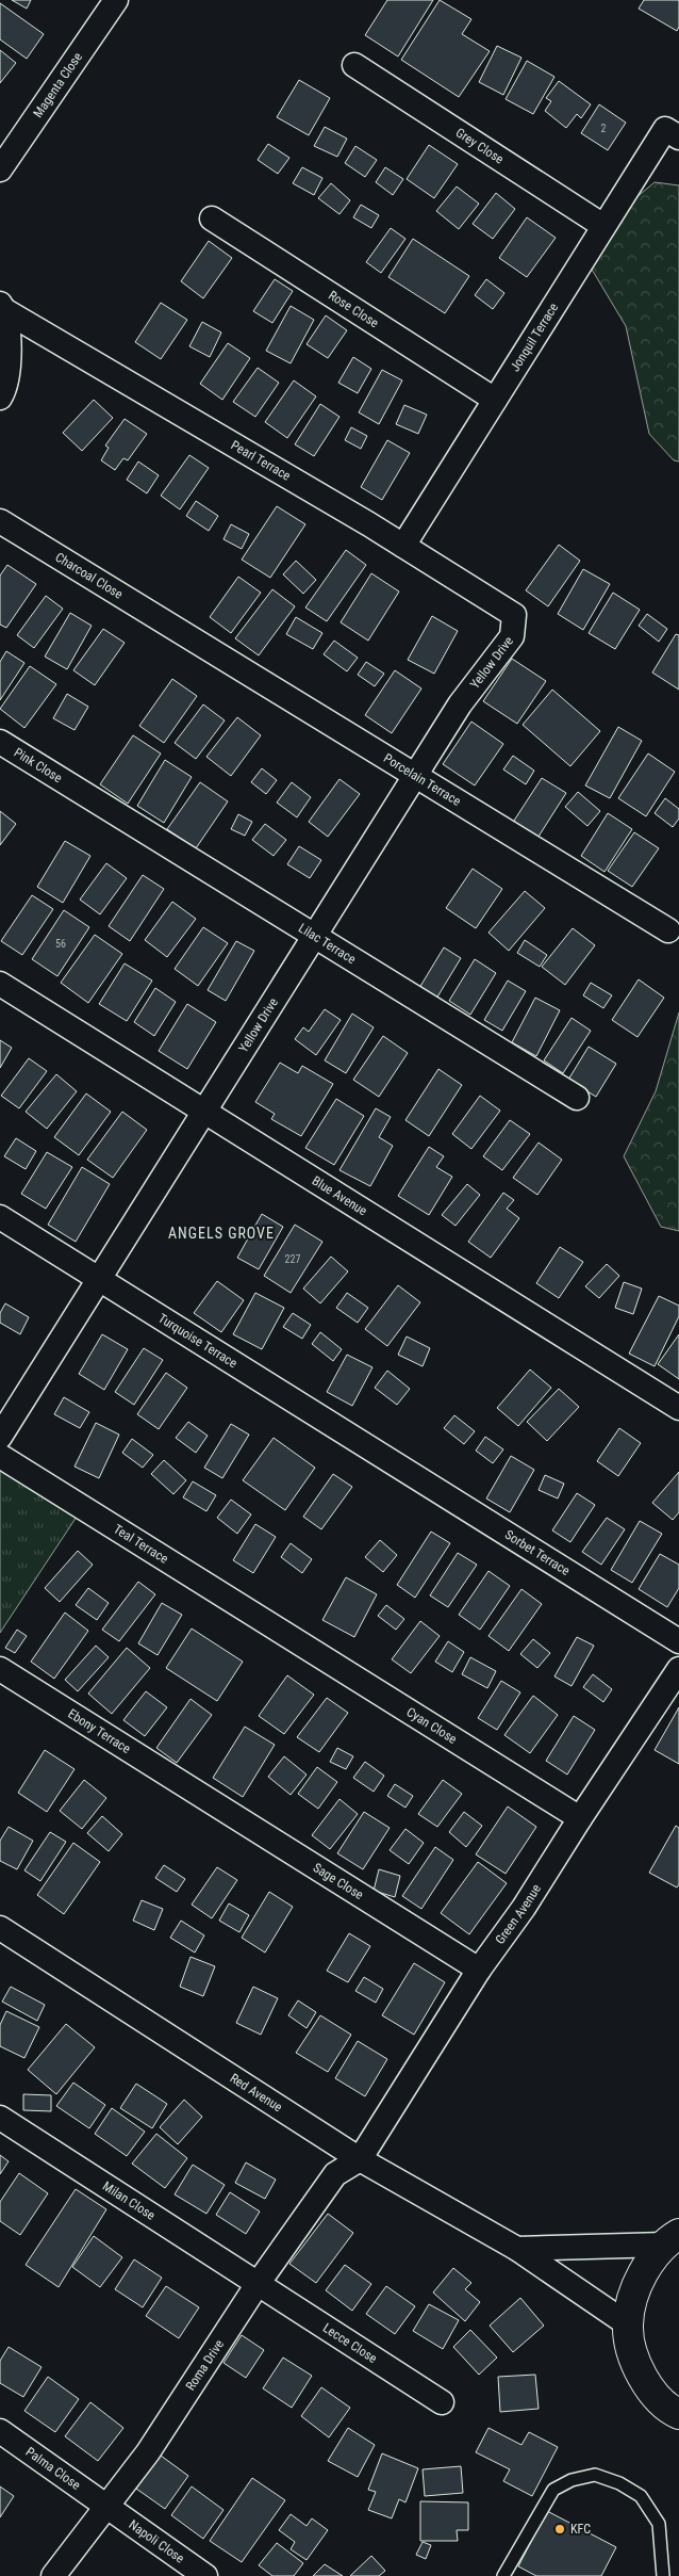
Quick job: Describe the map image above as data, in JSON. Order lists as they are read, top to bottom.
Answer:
{
  "streets": {
    "street": [
      "Magenta Close",
      "Grey Close",
      "Rose Close",
      "Jonquil Terrace",
      "Pearl Terrace",
      "Charcoal Close",
      "Yellow Drive",
      "Pink Close",
      "Porcelain Terrace",
      "Lilac Terrace",
      "Blue Avenue",
      "Turquoise Terrace",
      "Teal Terrace",
      "Sorbet Terrace",
      "Cyan Close",
      "Ebony Terrace",
      "Sage Close",
      "Green Avenue",
      "Red Avenue",
      "Milan Close",
      "Lecce Close",
      "Roma Drive",
      "Palma Close",
      "Napoli Close"
    ]
  },
  "crossings": [
    ["Grey Close", "Jonquil Terrace"],
    ["Rose Close", "Jonquil Terrace"],
    ["Jonquil Terrace", "Pearl Terrace"],
    ["Pearl Terrace", "Yellow Drive"],
    ["Charcoal Close", "Porcelain Terrace"],
    ["Yellow Drive", "Porcelain Terrace"],
    ["Yellow Drive", "Lilac Terrace"],
    ["Yellow Drive", "Blue Avenue"],
    ["Yellow Drive", "Turquoise Terrace"],
    ["Pink Close", "Lilac Terrace"],
    ["Turquoise Terrace", "Sorbet Terrace"],
    ["Teal Terrace", "Cyan Close"],
    ["Cyan Close", "Green Avenue"],
    ["Ebony Terrace", "Sage Close"],
    ["Sage Close", "Green Avenue"],
    ["Green Avenue", "Red Avenue"],
    ["Green Avenue", "Roma Drive"],
    ["Red Avenue", "Roma Drive"],
    ["Milan Close", "Lecce Close"],
    ["Milan Close", "Roma Drive"],
    ["Lecce Close", "Roma Drive"],
    ["Roma Drive", "Palma Close"],
    ["Roma Drive", "Napoli Close"],
    ["Palma Close", "Napoli Close"]
  ],
  "districts": ["ANGELS GROVE"],
  "places": ["KFC"],
  "house_numbers": ["2", "56", "227"]
}
